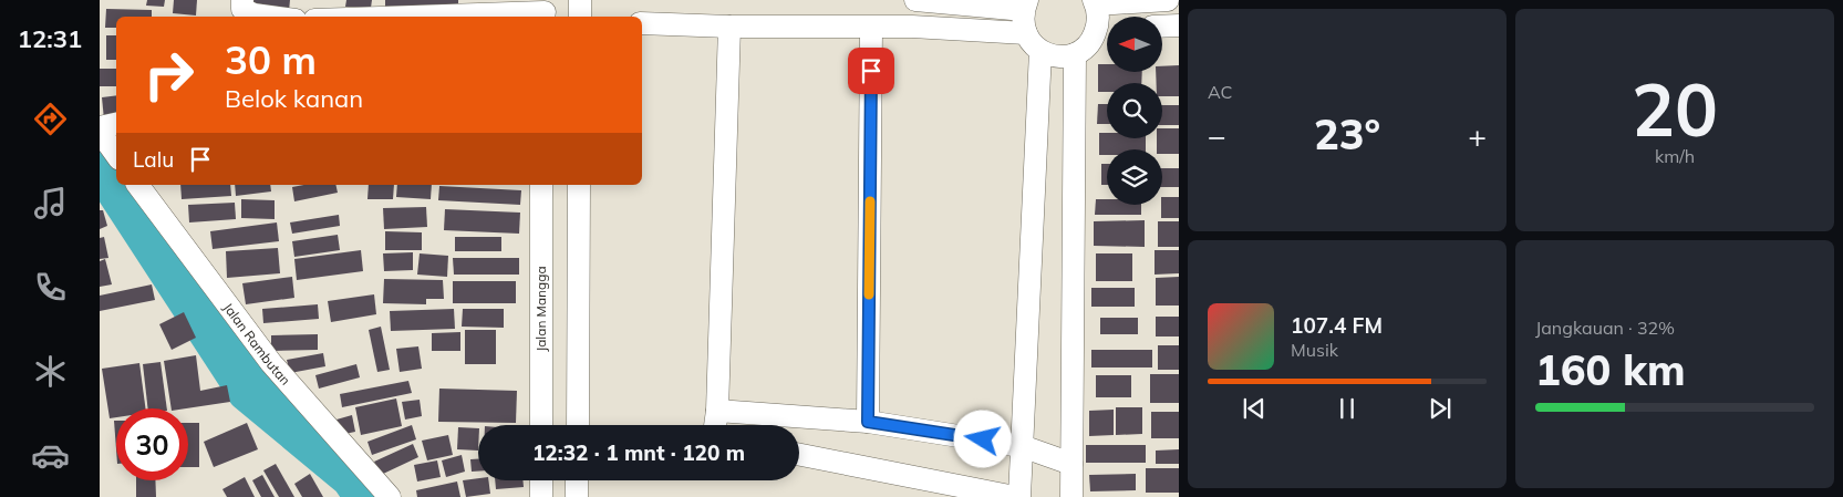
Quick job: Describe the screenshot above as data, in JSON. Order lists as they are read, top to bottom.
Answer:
{
  "streets": {
    "street": ["Jalan Mangga", "Jalan Rambutan"]
  },
  "north": "left",
  "page": {
    "tabs": "12:31",
    "tile": [
      "AC",
      ["20", "km/h"],
      ["Jangkauan · 32%", "160 km"]
    ],
    "turn": ["30 m", "Belok kanan"],
    "heat": ["−", "23°", "+"],
    "then": "Lalu",
    "song": ["107.4 FM", "Musik"],
    "limit": "30",
    "trip": "12:32 · 1 mnt · 120 m"
  }
}
